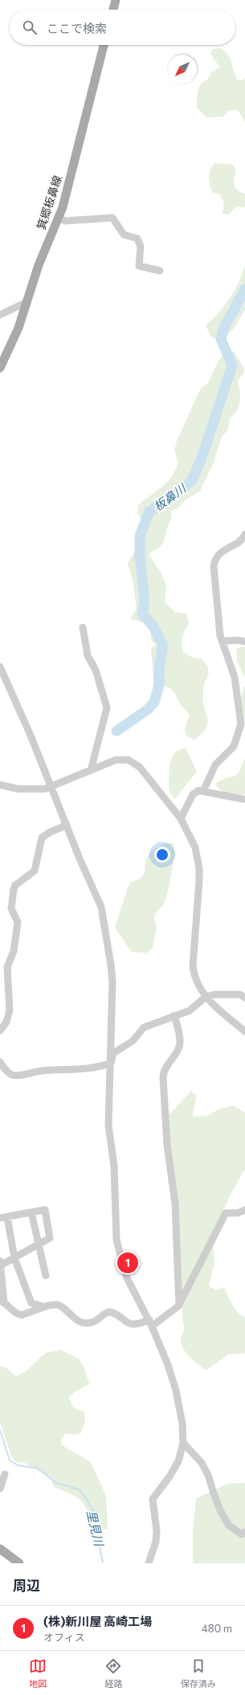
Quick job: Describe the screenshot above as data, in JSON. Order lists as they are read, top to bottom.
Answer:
{
  "streets": {
    "main road": ["箕郷板鼻線"]
  },
  "water": ["板鼻川", "里見川"],
  "north": "bottom left",
  "page": {
    "search": "ここで検索",
    "pins": "1",
    "heading": "周辺",
    "list": [
      {
        "mark": "1",
        "name": "(株)新川屋 高崎工場",
        "note": "オフィス",
        "value": "480 m"
      }
    ],
    "nav": ["地図", "経路", "保存済み"]
  }
}
